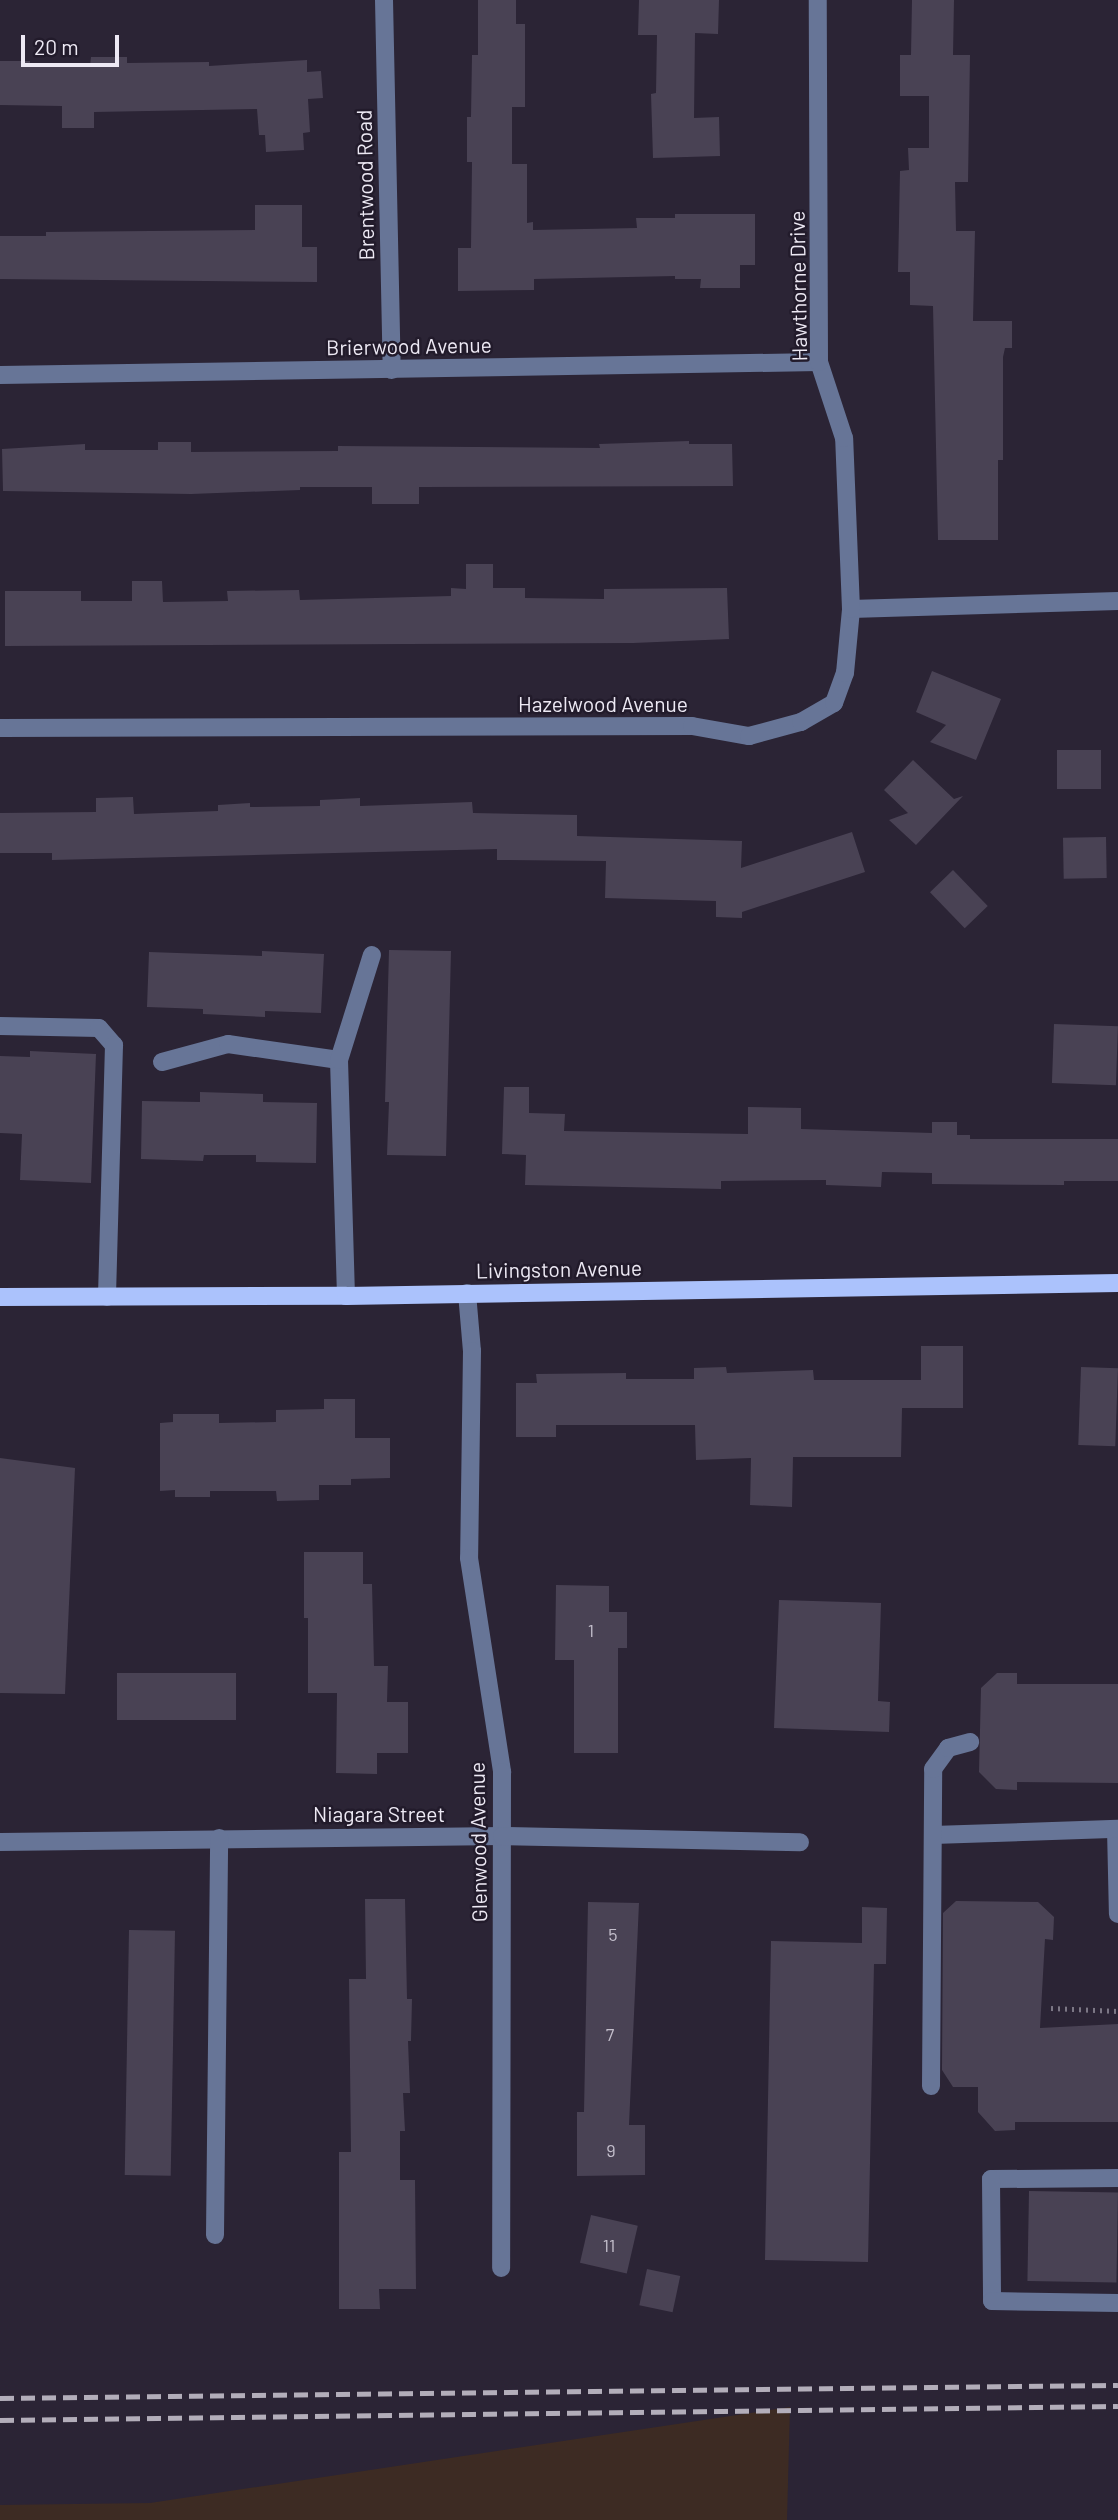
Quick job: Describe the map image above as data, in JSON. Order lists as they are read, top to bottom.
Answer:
{
  "streets": {
    "main road": ["Livingston Avenue"],
    "street": [
      "Brentwood Road",
      "Hawthorne Drive",
      "Brierwood Avenue",
      "Hazelwood Avenue",
      "Niagara Street",
      "Glenwood Avenue"
    ]
  },
  "crossings": [
    ["Brentwood Road", "Brierwood Avenue"],
    ["Hawthorne Drive", "Brierwood Avenue"],
    ["Hawthorne Drive", "Hazelwood Avenue"],
    ["Livingston Avenue", "Glenwood Avenue"],
    ["Niagara Street", "Glenwood Avenue"]
  ],
  "house_numbers": [
    "1",
    "5",
    "7",
    "9",
    "11"
  ],
  "scale_bar": "20 m"
}
